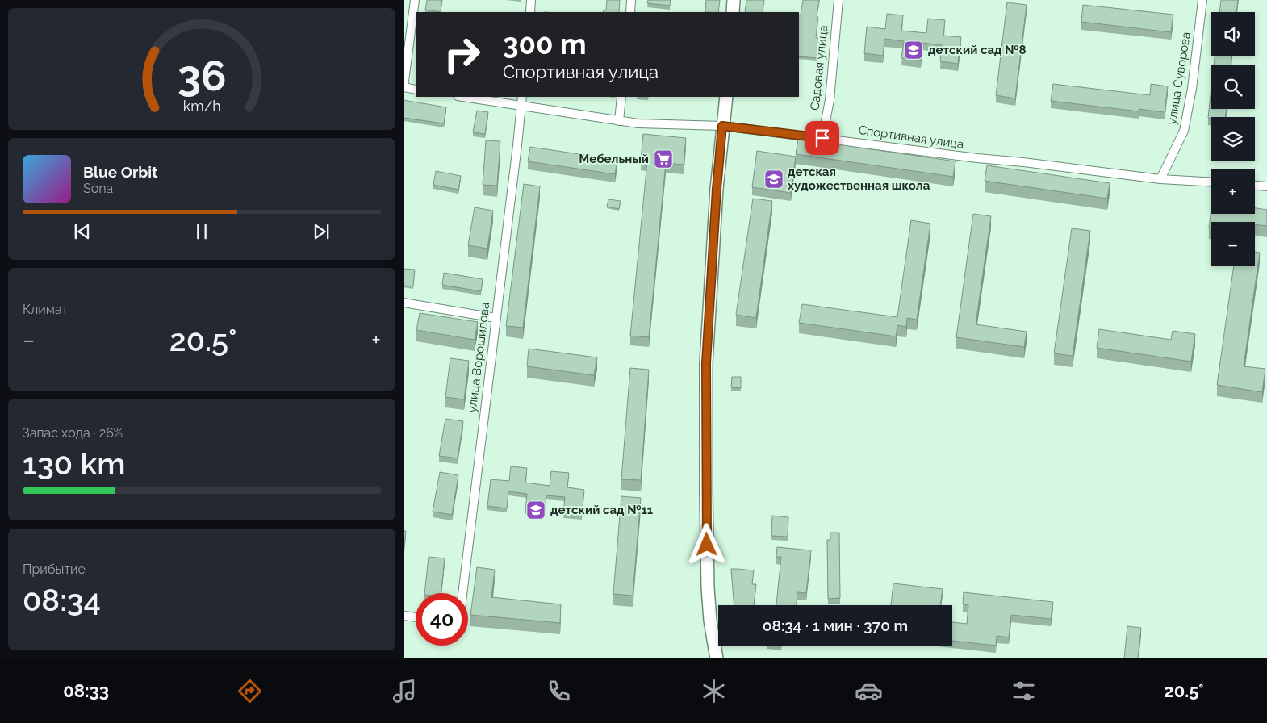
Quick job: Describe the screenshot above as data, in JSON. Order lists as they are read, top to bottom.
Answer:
{
  "streets": {
    "street": [
      "Садовая улица",
      "улица Суворова",
      "Спортивная улица",
      "улица Ворошилова"
    ]
  },
  "crossings": [
    ["Садовая улица", "Спортивная улица"],
    ["улица Суворова", "Спортивная улица"],
    ["Спортивная улица", "улица Ворошилова"]
  ],
  "places": {
    "school or university": ["детский сад №8", "детская художественная школа", "детский сад №11"],
    "supermarket": ["Мебельный"]
  },
  "page": {
    "map_buttons": ["+", "−"],
    "turn": ["300 m", "Спортивная улица"],
    "song": ["Blue Orbit", "Sona"],
    "tile": [
      "Климат",
      ["Запас хода · 26%", "130 km"],
      ["Прибытие", "08:34"]
    ],
    "heat": ["−", "20.5°", "+"],
    "limit": "40",
    "trip": "08:34 · 1 мин · 370 m",
    "tabs": ["08:33", "20.5°"],
    "gauge": ["36", "km/h"]
  }
}
